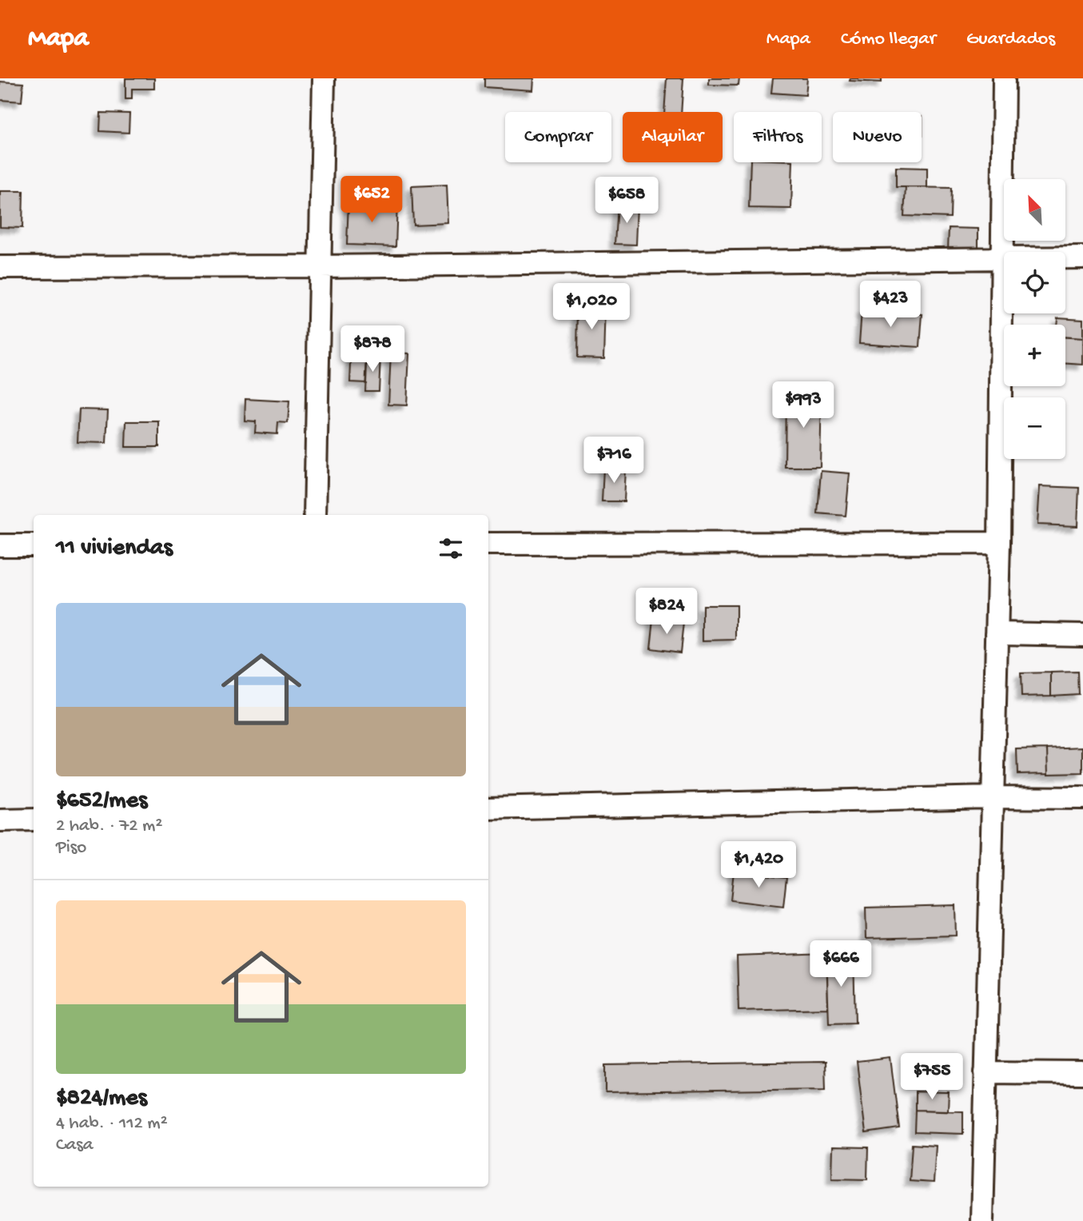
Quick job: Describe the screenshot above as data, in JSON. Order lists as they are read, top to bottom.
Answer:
{
  "north": "top left",
  "page": {
    "header": "Mapa",
    "nav": ["Mapa", "Cómo llegar", "Guardados"],
    "chip": [
      "Comprar",
      "Alquilar",
      "Filtros",
      "Nuevo"
    ],
    "price": [
      "$652",
      "$658",
      "$423",
      "$1,020",
      "$878",
      "$993",
      "$716",
      "$824",
      "$1,420",
      "$666",
      "$755"
    ],
    "map_buttons": ["+", "−"],
    "heading": "11 viviendas",
    "list": [
      {
        "name": "$652/mes",
        "note": "2 hab. · 72 m² · Piso"
      },
      {
        "name": "$824/mes",
        "note": "4 hab. · 112 m² · Casa"
      }
    ]
  }
}
